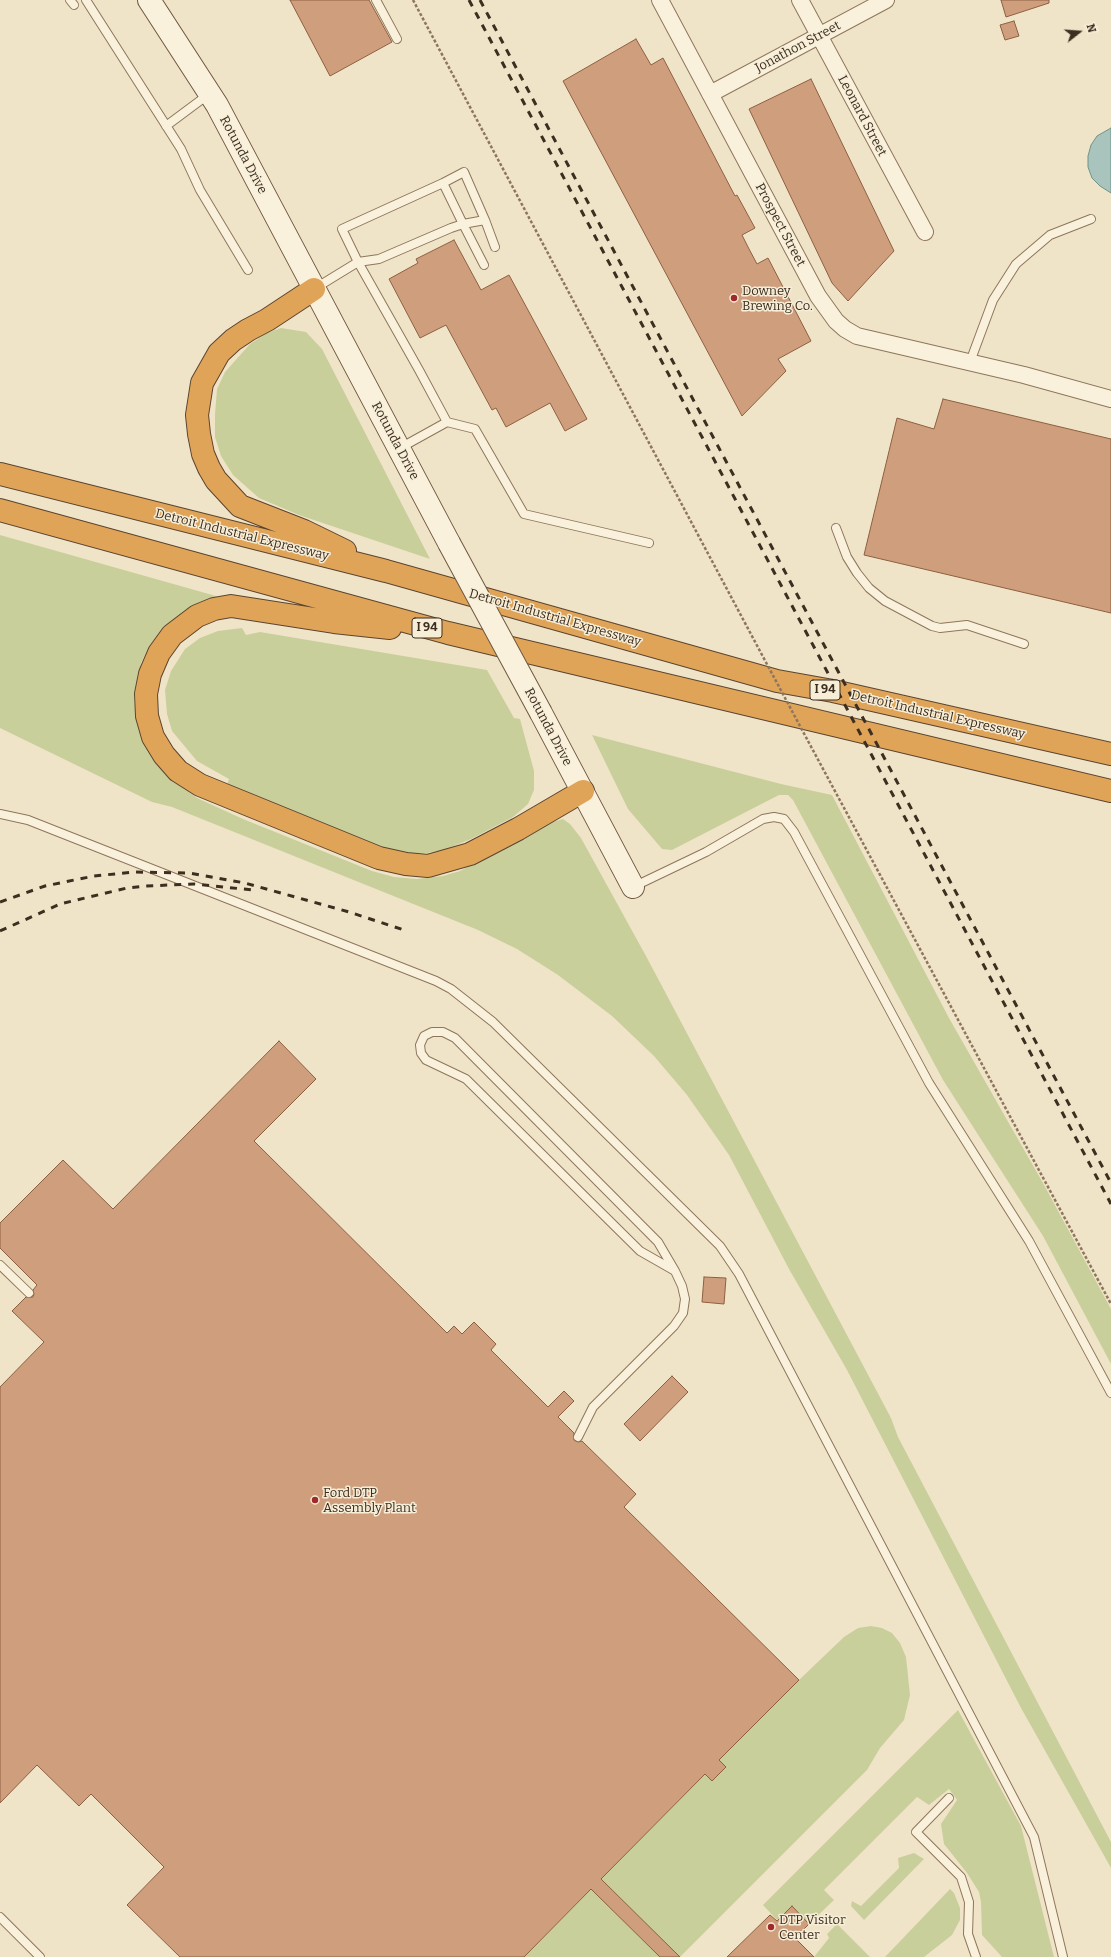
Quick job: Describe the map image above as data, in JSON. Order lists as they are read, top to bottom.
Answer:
{
  "streets": {
    "highway": ["Detroit Industrial Expressway", "I 94"],
    "main road": ["Rotunda Drive"],
    "street": ["Jonathon Street", "Leonard Street", "Prospect Street"]
  },
  "crossings": [
    ["Jonathon Street", "Leonard Street"],
    ["Jonathon Street", "Prospect Street"]
  ],
  "places": ["Downey Brewing Co.", "Ford DTP Assembly Plant", "DTP Visitor Center"],
  "north": "right"
}
